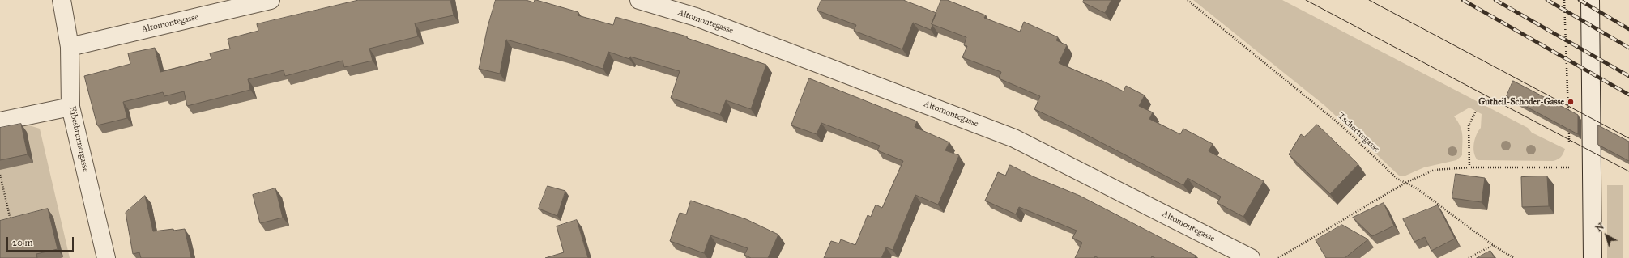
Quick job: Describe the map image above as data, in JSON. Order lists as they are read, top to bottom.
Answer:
{
  "streets": {
    "street": ["Altomontegasse", "Eibesbrunnergasse"],
    "path": ["Tscherttegasse"]
  },
  "crossings": [
    ["Altomontegasse", "Eibesbrunnergasse"]
  ],
  "places": ["Gutheil-Schoder-Gasse"],
  "scale_bar": "20 m",
  "north": "top left"
}
